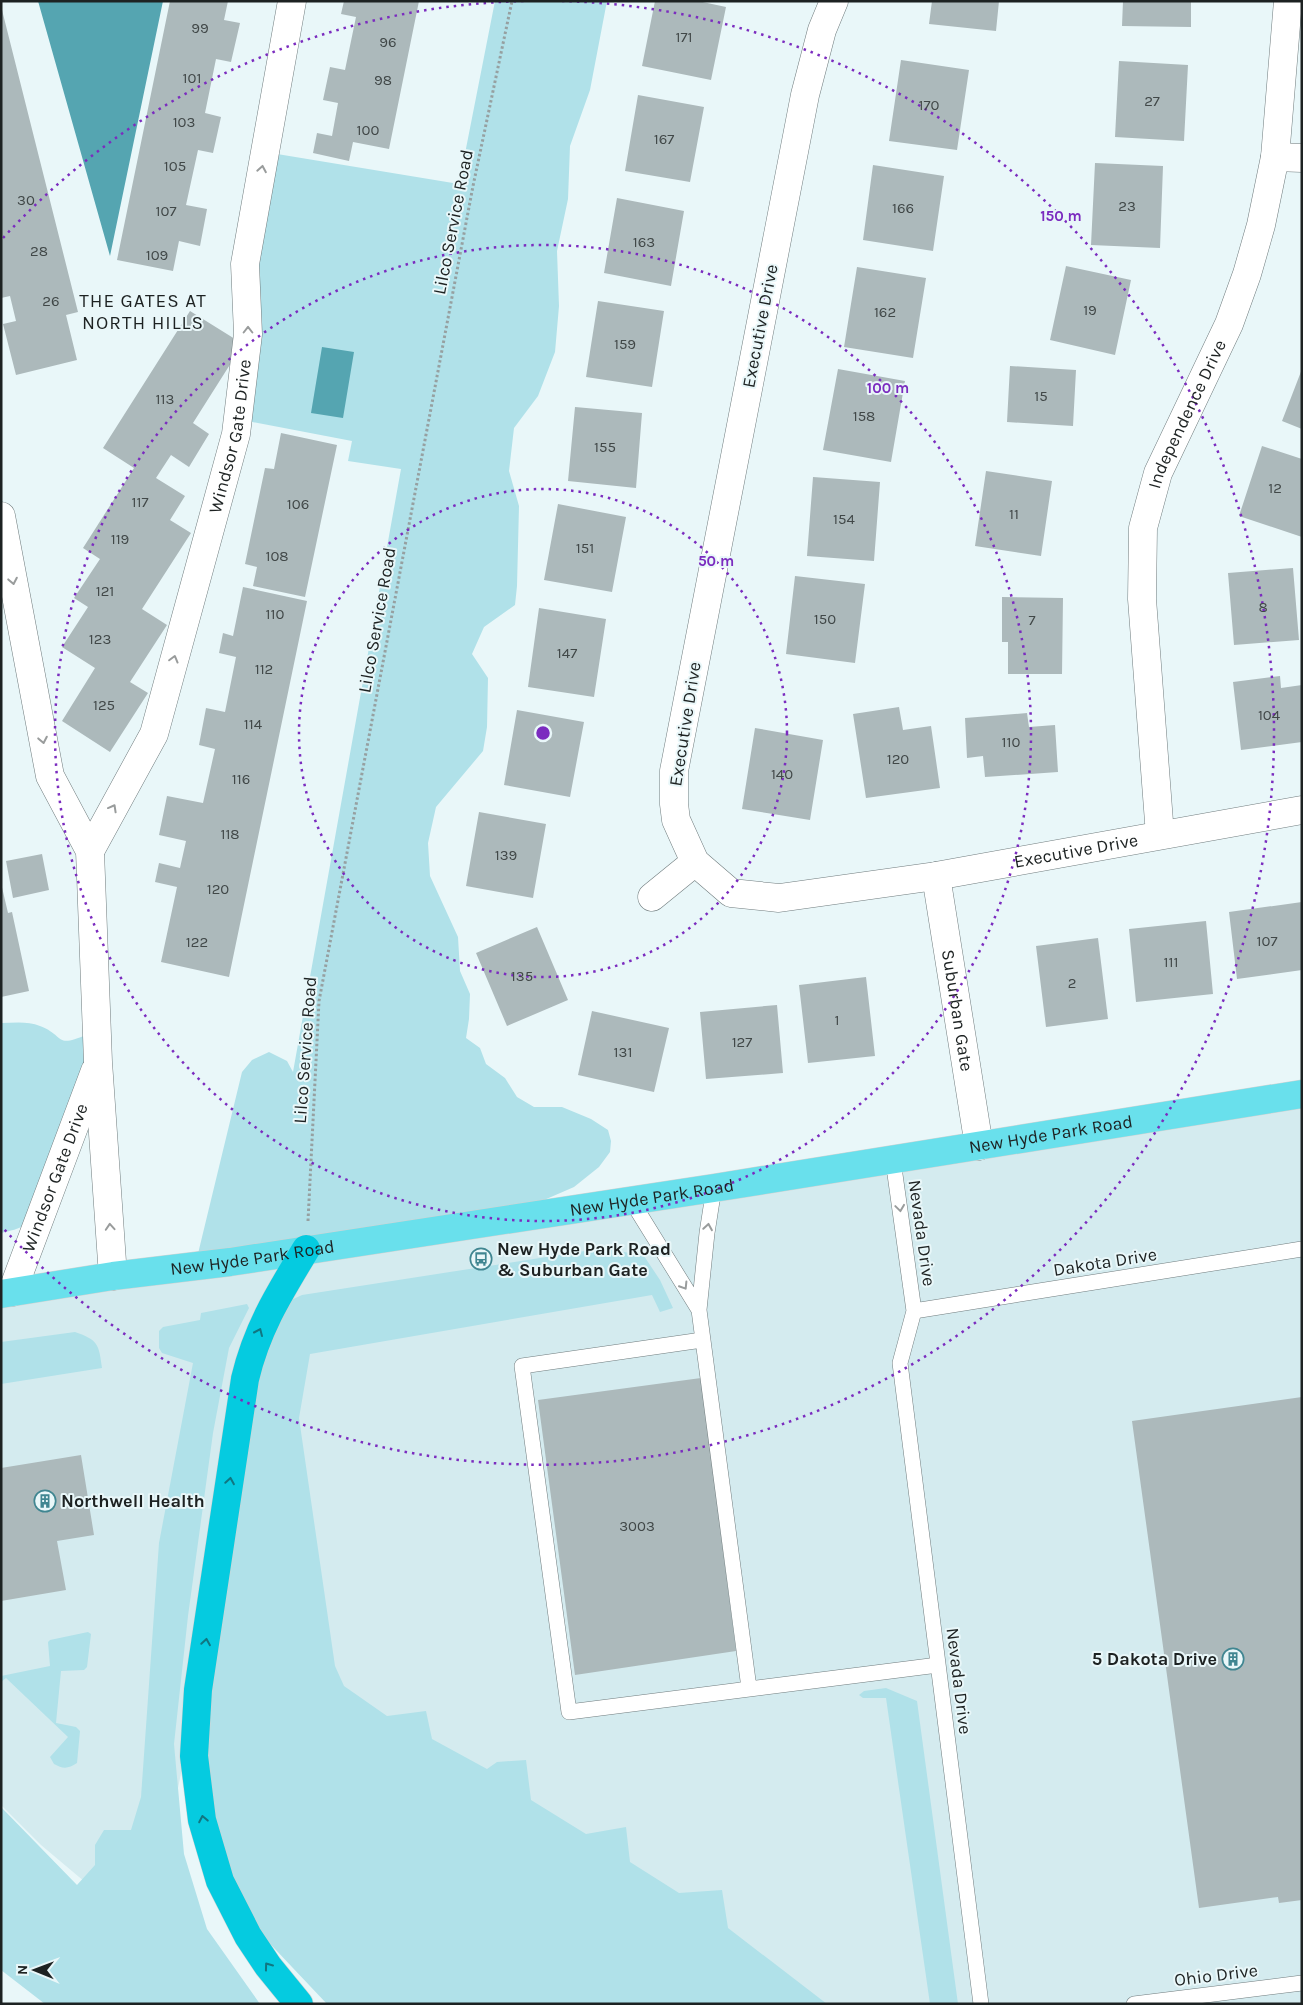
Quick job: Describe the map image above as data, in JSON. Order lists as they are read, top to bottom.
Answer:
{
  "streets": {
    "main road": ["New Hyde Park Road"],
    "street": [
      "Executive Drive",
      "Independence Drive",
      "Windsor Gate Drive",
      "Suburban Gate"
    ],
    "lane": ["Nevada Drive", "Dakota Drive", "Ohio Drive"],
    "path": ["Lilco Service Road"]
  },
  "crossings": [
    ["Lilco Service Road", "New Hyde Park Road"],
    ["Executive Drive", "Independence Drive"],
    ["Executive Drive", "Suburban Gate"],
    ["Windsor Gate Drive", "New Hyde Park Road"],
    ["Suburban Gate", "New Hyde Park Road"],
    ["New Hyde Park Road", "Nevada Drive"],
    ["Nevada Drive", "Dakota Drive"]
  ],
  "districts": ["THE GATES AT NORTH HILLS"],
  "places": {
    "bus stop": ["New Hyde Park Road & Suburban Gate"],
    "building": ["Northwell Health", "5 Dakota Drive"]
  },
  "house_numbers": [
    "99",
    "171",
    "96",
    "101",
    "98",
    "27",
    "170",
    "103",
    "100",
    "167",
    "105",
    "30",
    "23",
    "166",
    "107",
    "163",
    "28",
    "109",
    "26",
    "19",
    "162",
    "159",
    "15",
    "113",
    "158",
    "155",
    "12",
    "117",
    "106",
    "11",
    "154",
    "119",
    "151",
    "108",
    "121",
    "8",
    "110",
    "150",
    "7",
    "123",
    "147",
    "112",
    "125",
    "104",
    "114",
    "110",
    "120",
    "140",
    "116",
    "118",
    "139",
    "120",
    "107",
    "122",
    "111",
    "135",
    "2",
    "1",
    "127",
    "131",
    "3003"
  ],
  "north": "left",
  "rings": ["150 m", "100 m", "50 m"]
}
